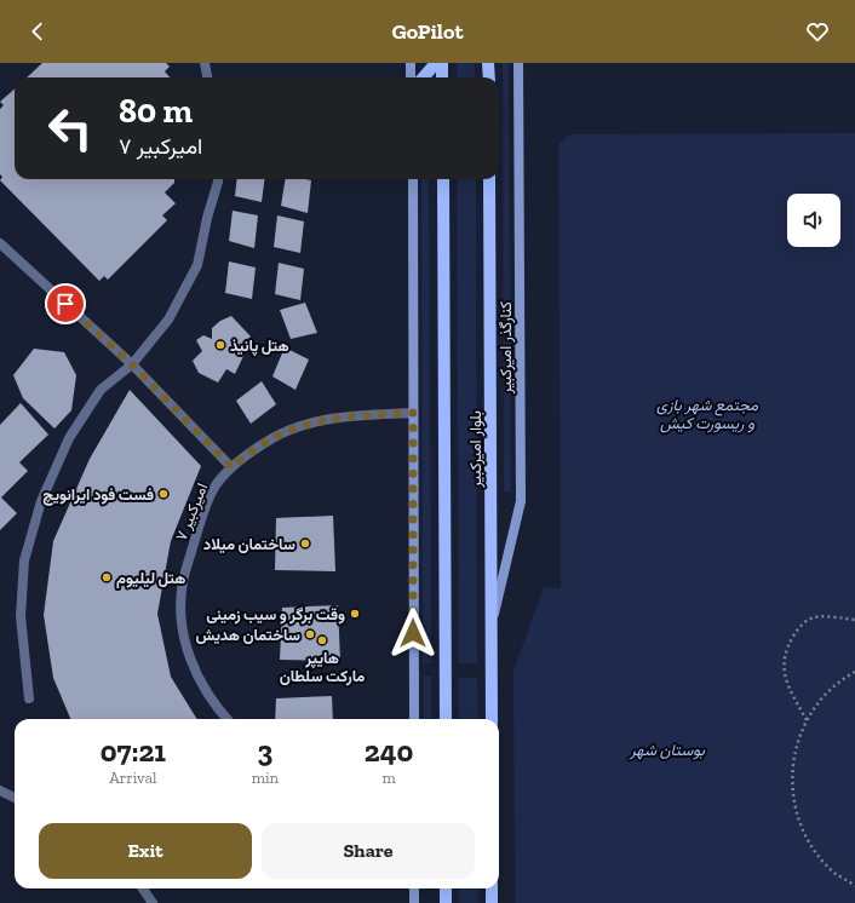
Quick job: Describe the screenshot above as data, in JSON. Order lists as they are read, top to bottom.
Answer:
{
  "streets": {
    "main road": ["بلوار امیرکبیر"],
    "street": ["کنارگذر امیرکبیر", "امیرکبیر ۷"]
  },
  "crossings": [
    ["کنارگذر امیرکبیر", "بلوار امیرکبیر"]
  ],
  "parks": ["مجتمع شهر بازی و ریسورت کیش", "بوستان شهر"],
  "places": [
    "هتل پانیذ",
    "فست فود ایرانویچ",
    "ساختمان میلاد",
    "هتل لیلیوم",
    "وقت برگر و سیب‌ زمینی",
    "ساختمان هدیش",
    "هایپر مارکت سلطان"
  ],
  "page": {
    "header": "GoPilot",
    "turn": ["80 m", "امیرکبیر ۷"],
    "eta": [
      "07:21",
      "Arrival",
      "3",
      "min",
      "240",
      "m"
    ],
    "buttons": ["Exit", "Share"]
  }
}
